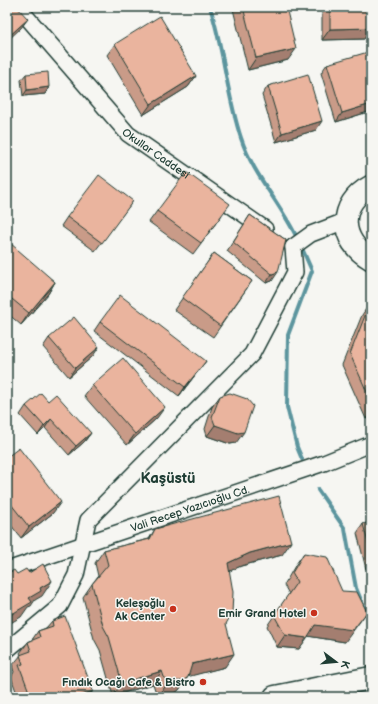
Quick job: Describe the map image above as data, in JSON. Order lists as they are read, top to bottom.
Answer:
{
  "streets": {
    "street": ["Okullar Caddesi", "Vali Recep Yazıcıoğlu Cd."]
  },
  "districts": ["Kaşüstü"],
  "places": ["Keleşoğlu Ak Center", "Emir Grand Hotel", "Fındık Ocağı Cafe & Bistro"],
  "north": "right"
}
